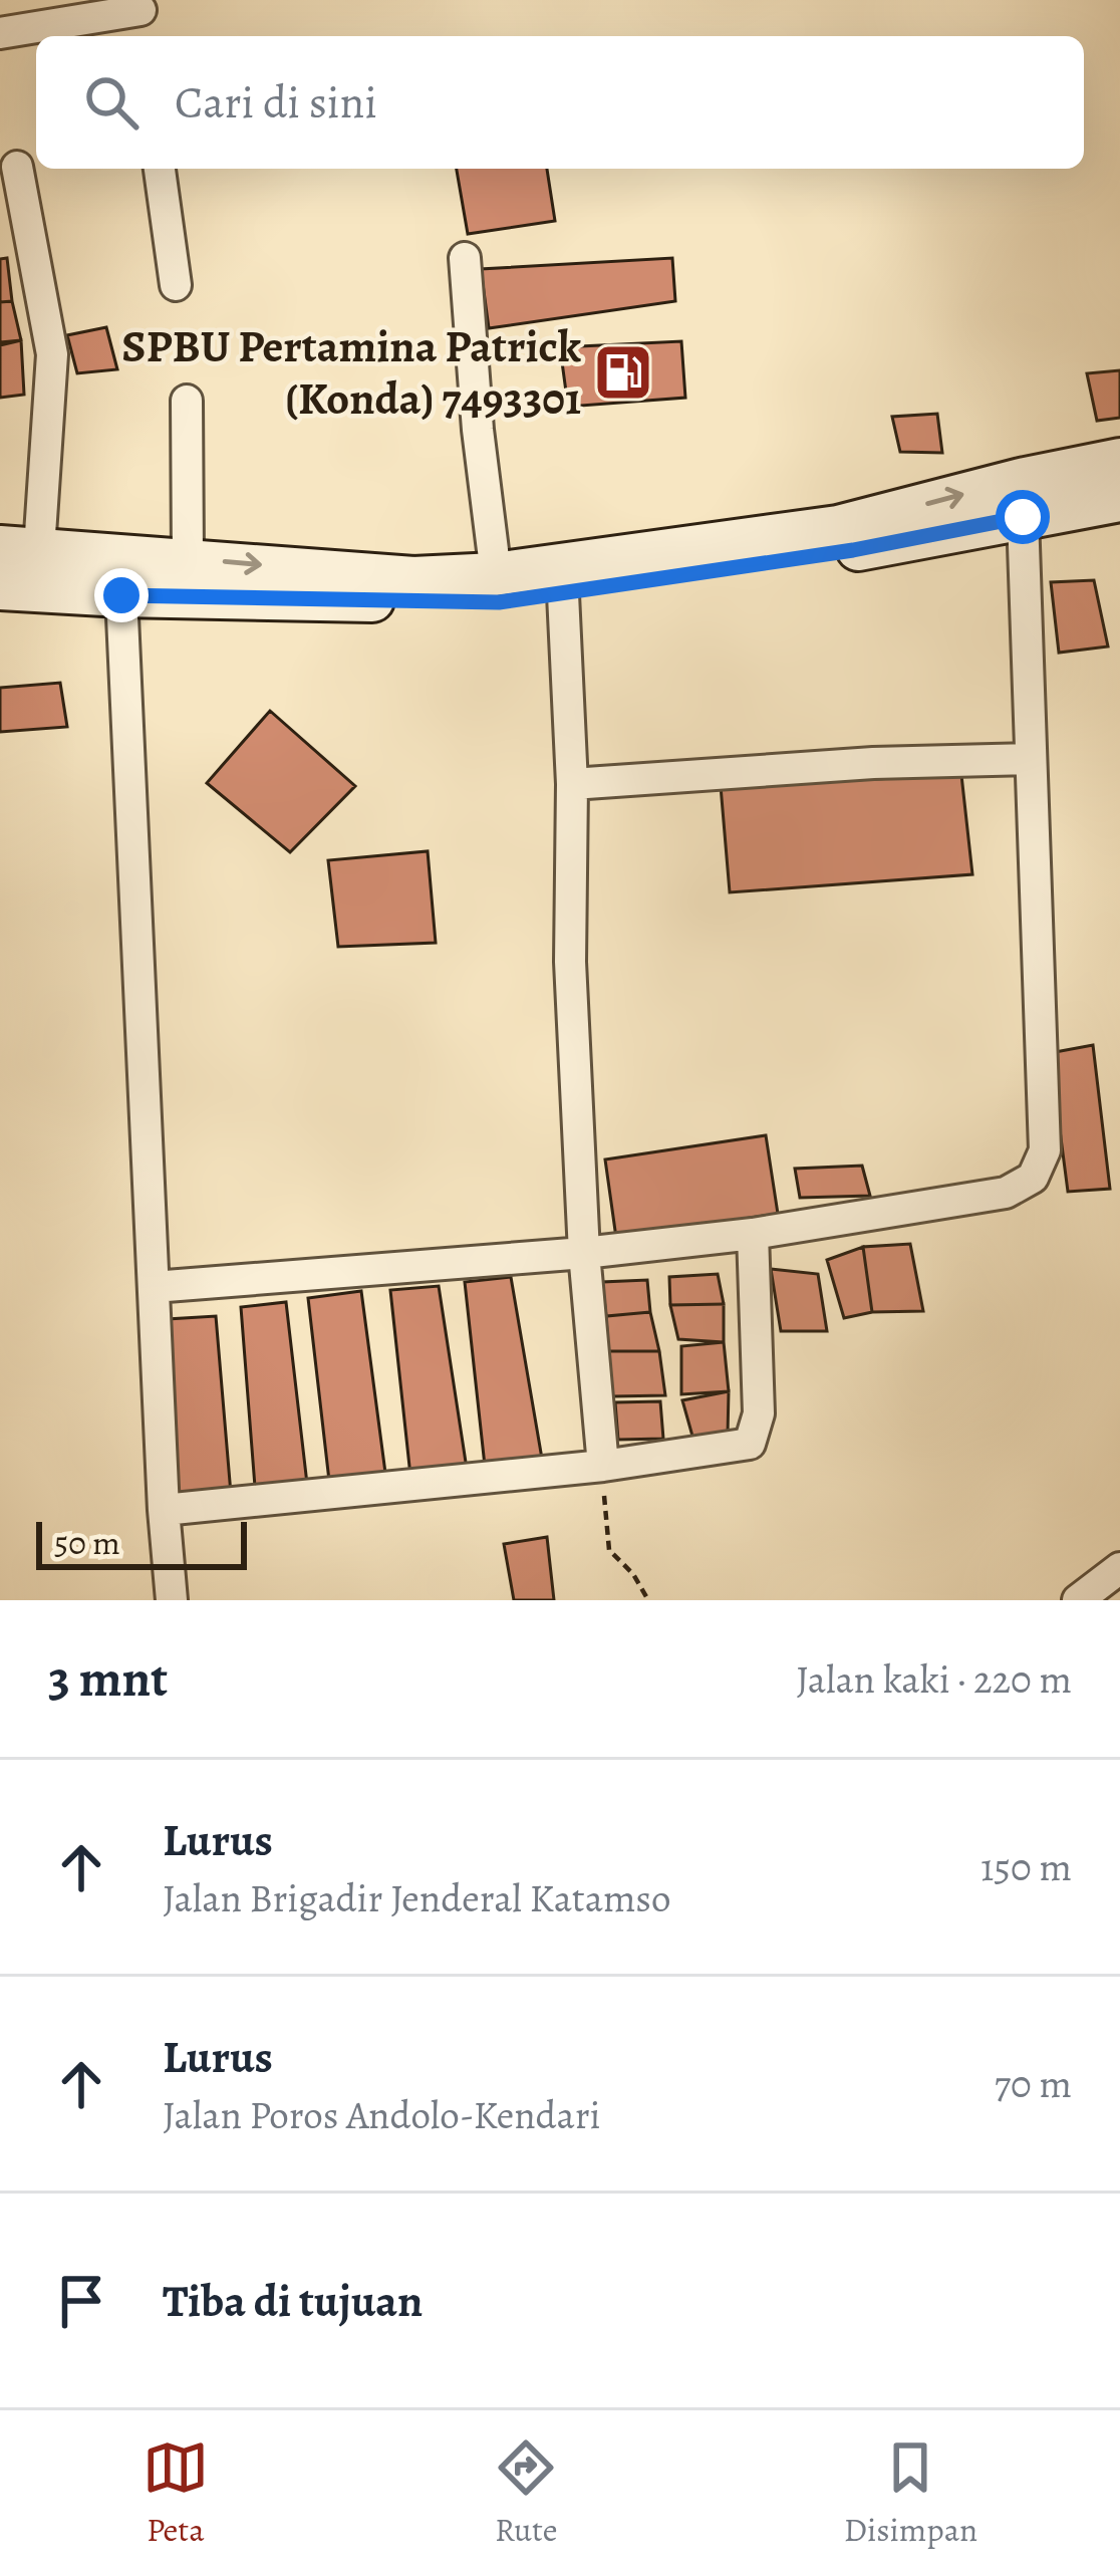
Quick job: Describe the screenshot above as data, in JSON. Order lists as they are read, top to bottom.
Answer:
{
  "places": {
    "fuel station": ["SPBU Pertamina Patrick (Konda) 7493301"]
  },
  "scale_bar": "50 m",
  "page": {
    "search": "Cari di sini",
    "scale": "50 m",
    "heading": ["3 mnt", "Jalan kaki · 220 m"],
    "list": [
      ["Lurus", "Jalan Brigadir Jenderal Katamso", "150 m"],
      ["Lurus", "Jalan Poros Andolo-Kendari", "70 m"],
      "Tiba di tujuan"
    ],
    "nav": ["Peta", "Rute", "Disimpan"]
  }
}
